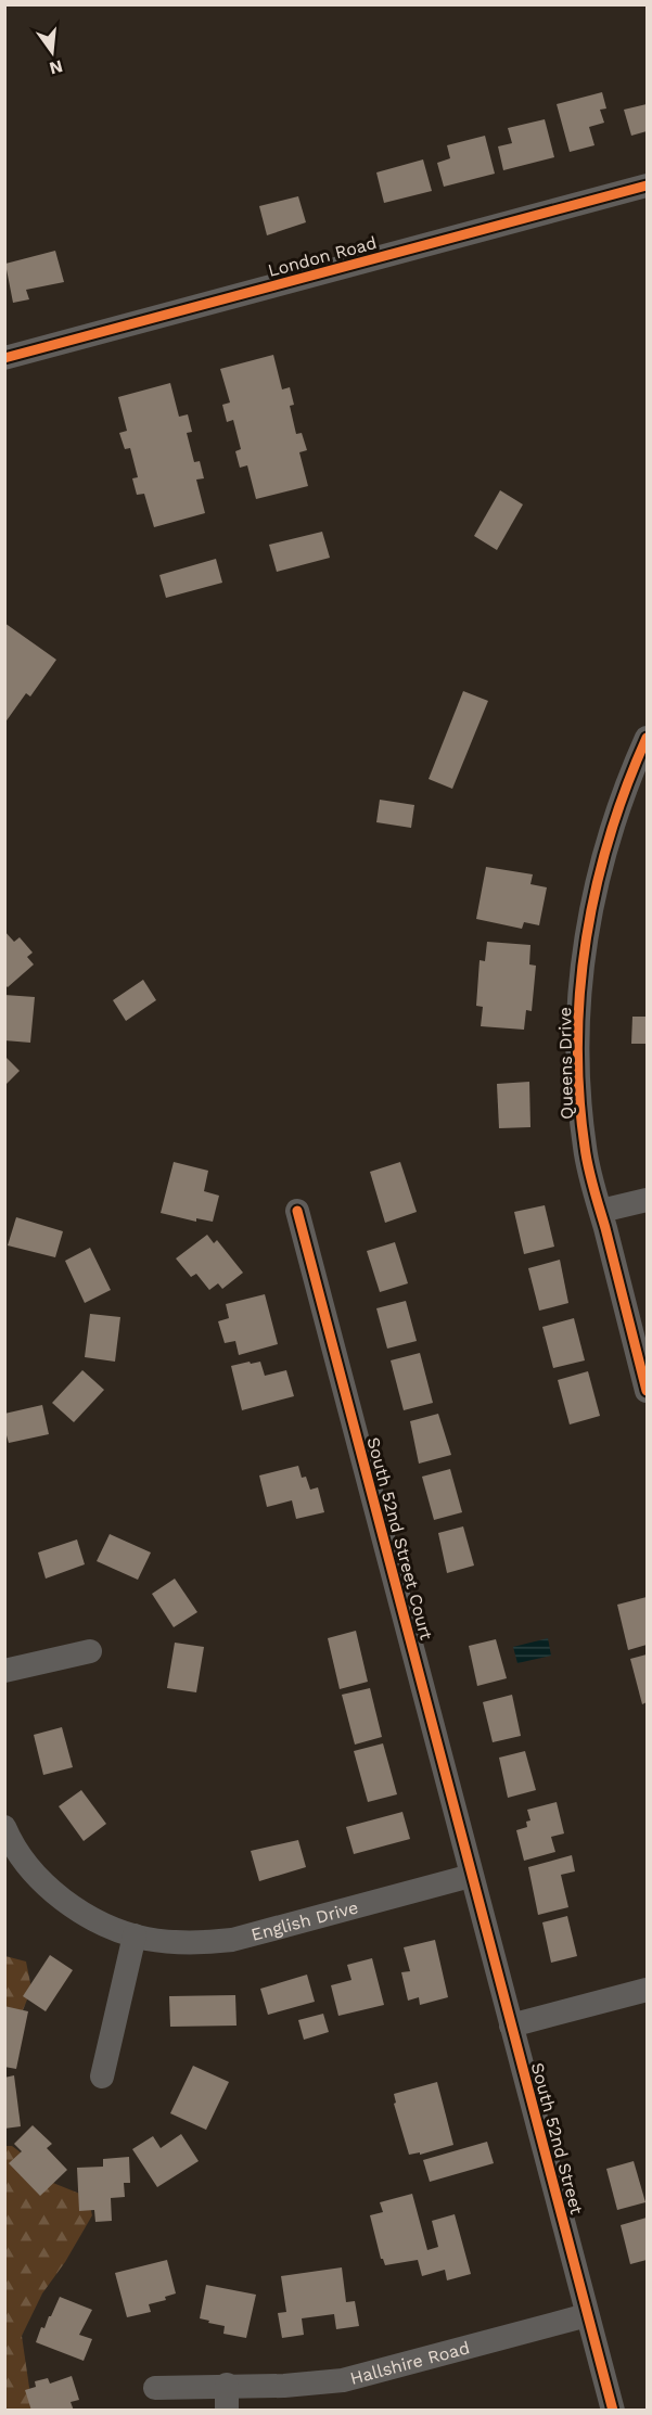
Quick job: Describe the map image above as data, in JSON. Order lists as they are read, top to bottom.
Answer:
{
  "streets": {
    "street": [
      "London Road",
      "Queens Drive",
      "South 52nd Street Court",
      "English Drive",
      "South 52nd Street",
      "Hallshire Road"
    ]
  },
  "crossings": [
    ["South 52nd Street Court", "English Drive"],
    ["South 52nd Street Court", "South 52nd Street"],
    ["English Drive", "South 52nd Street"],
    ["South 52nd Street", "Hallshire Road"]
  ],
  "north": "bottom"
}
